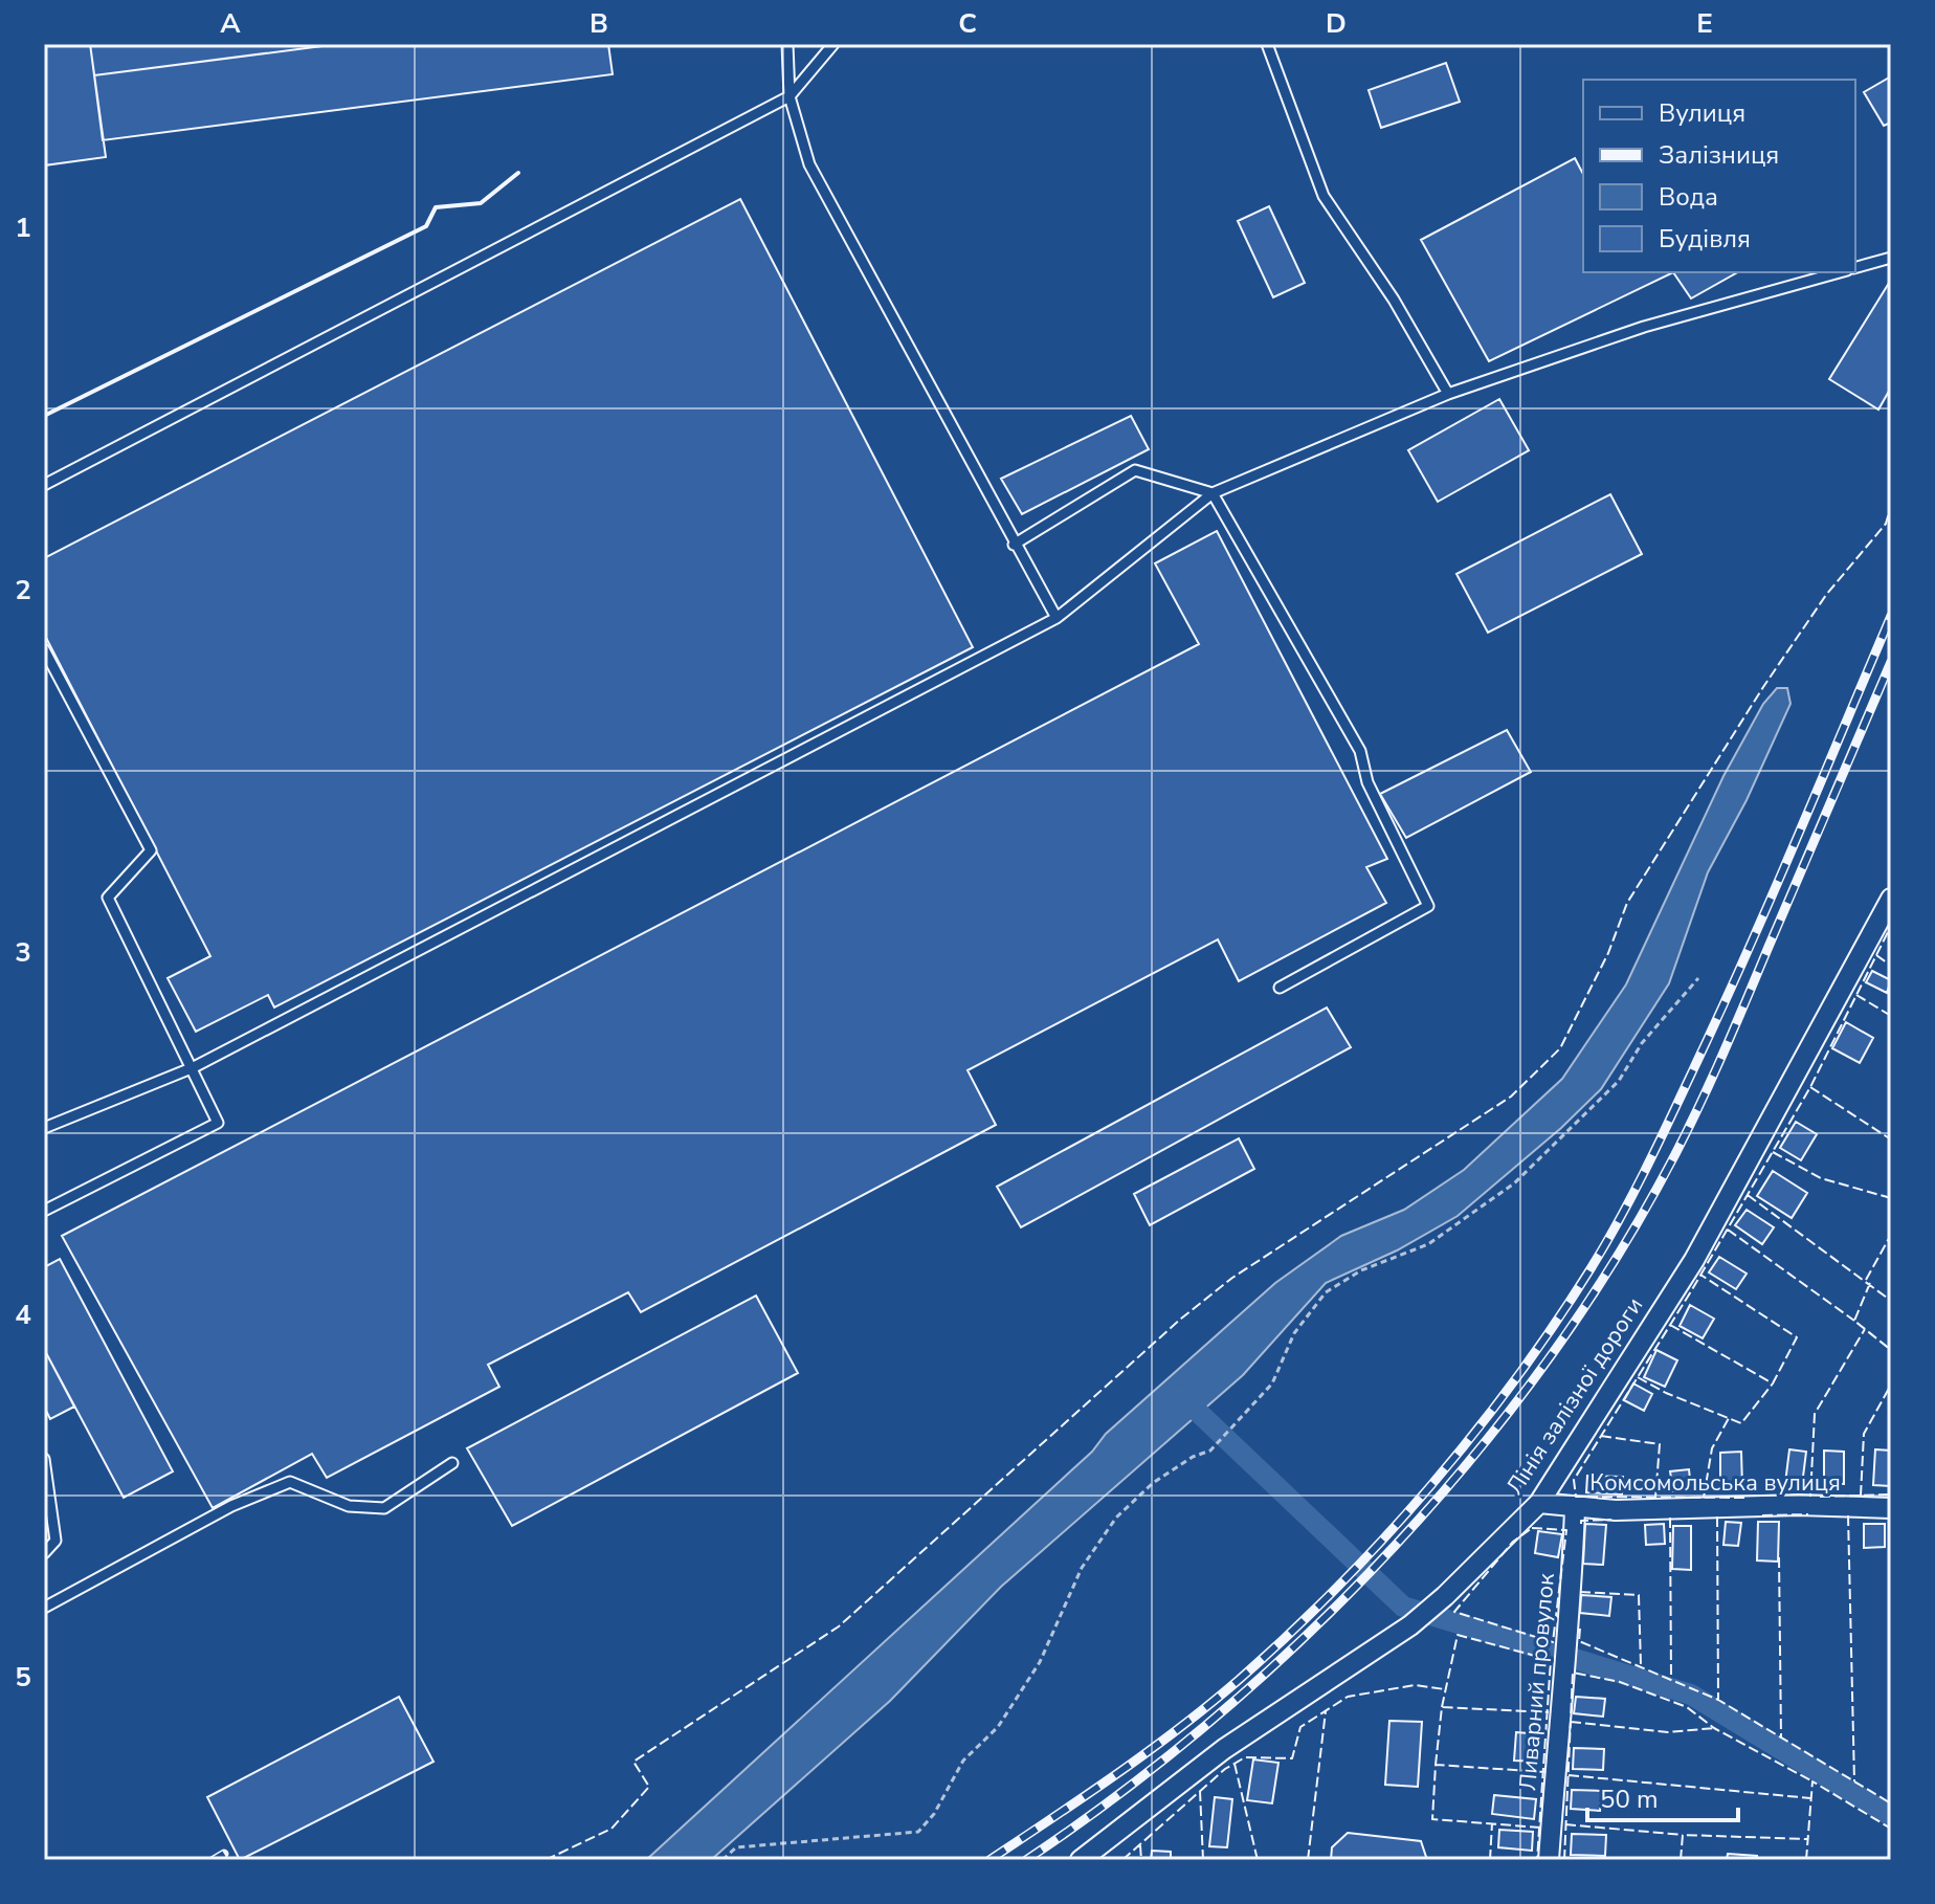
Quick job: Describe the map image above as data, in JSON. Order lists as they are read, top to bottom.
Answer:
{
  "streets": {
    "street": ["Лінія залізної дороги", "Комсомольська вулиця", "Ливарний провулок"]
  },
  "crossings": [
    ["Лінія залізної дороги", "Комсомольська вулиця"],
    ["Комсомольська вулиця", "Ливарний провулок"]
  ],
  "legend": [
    "Вулиця",
    "Залізниця",
    "Вода",
    "Будівля"
  ],
  "scale_bar": "50 m",
  "grid": {
    "columns": [
      "A",
      "B",
      "C",
      "D",
      "E"
    ],
    "rows": [
      "1",
      "2",
      "3",
      "4",
      "5"
    ]
  }
}
